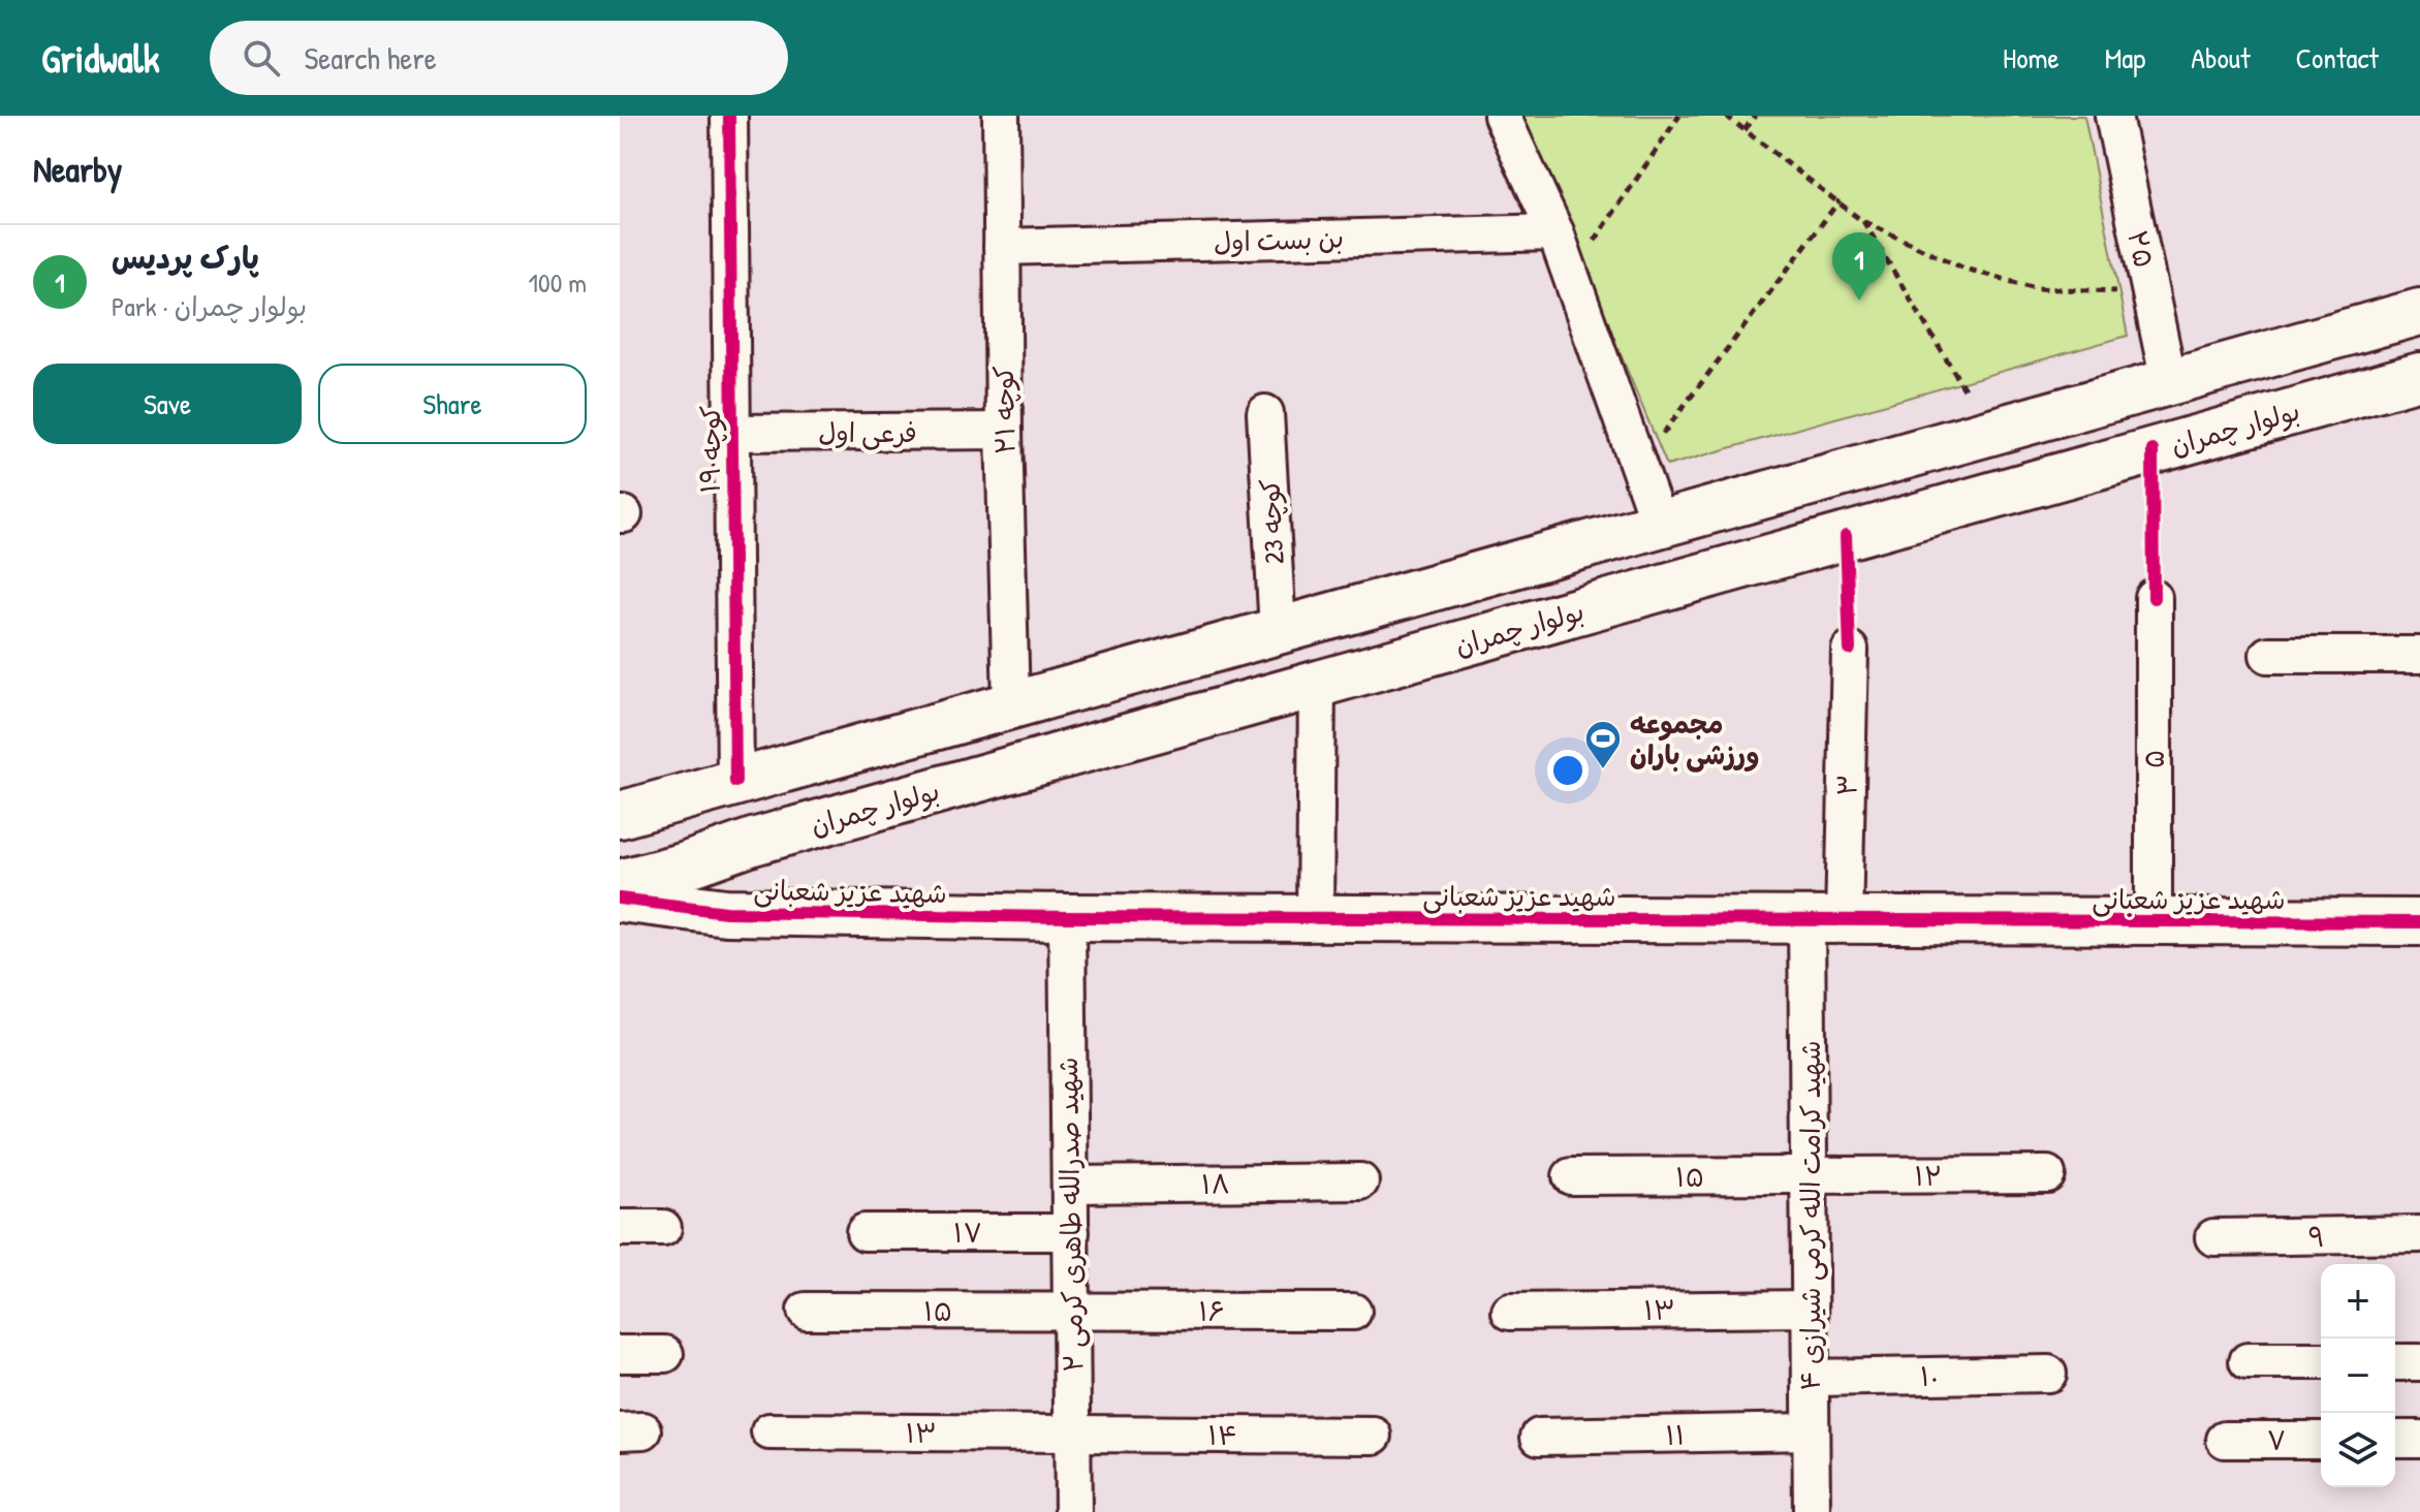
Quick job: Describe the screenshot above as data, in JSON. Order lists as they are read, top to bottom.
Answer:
{
  "streets": {
    "main road": ["بولوار چمران", "شهید عزیز شعبانی"],
    "street": [
      "بن بست اول",
      "۲۵",
      "کوچه ۲۱",
      "فرعی اول",
      "کوچه ۱۹",
      "کوچه 23",
      "۵",
      "۳",
      "۱۲",
      "۱۵",
      "۱۸",
      "شهید صدرالله طاهری کرمی ۲",
      "شهید کرامت الله کرمی شیرازی ۴",
      "۱۷",
      "۹",
      "۱۳",
      "۱۶",
      "۱۰",
      "۱۴",
      "۱۱",
      "۷"
    ]
  },
  "crossings": [
    ["بن بست اول", "کوچه ۲۱"],
    ["کوچه ۲۱", "فرعی اول"],
    ["فرعی اول", "کوچه ۱۹"],
    ["۵", "شهید عزیز شعبانی"],
    ["۳", "شهید عزیز شعبانی"],
    ["۳", "شهید کرامت الله کرمی شیرازی ۴"],
    ["شهید عزیز شعبانی", "شهید صدرالله طاهری کرمی ۲"],
    ["شهید عزیز شعبانی", "شهید کرامت الله کرمی شیرازی ۴"],
    ["۱۲", "۱۵"],
    ["۱۲", "شهید کرامت الله کرمی شیرازی ۴"],
    ["۱۵", "شهید صدرالله طاهری کرمی ۲"],
    ["۱۵", "شهید کرامت الله کرمی شیرازی ۴"],
    ["۱۵", "۱۶"],
    ["۱۸", "شهید صدرالله طاهری کرمی ۲"],
    ["شهید صدرالله طاهری کرمی ۲", "۱۷"],
    ["شهید صدرالله طاهری کرمی ۲", "۱۳"],
    ["شهید صدرالله طاهری کرمی ۲", "۱۶"],
    ["شهید صدرالله طاهری کرمی ۲", "۱۴"],
    ["شهید کرامت الله کرمی شیرازی ۴", "۱۳"],
    ["شهید کرامت الله کرمی شیرازی ۴", "۱۰"],
    ["شهید کرامت الله کرمی شیرازی ۴", "۱۱"],
    ["۱۳", "۱۴"]
  ],
  "places": {
    "sports": ["مجموعه ورزشی باران"]
  },
  "page": {
    "header": "Gridwalk",
    "search": "Search here",
    "nav": [
      "Home",
      "Map",
      "About",
      "Contact"
    ],
    "heading": "Nearby",
    "list": [
      {
        "mark": "1",
        "name": "پارک پردیس",
        "note": "Park · بولوار چمران",
        "value": "100 m"
      }
    ],
    "pins": "1",
    "buttons": ["Save", "Share"],
    "map_buttons": ["+", "−"]
  }
}
